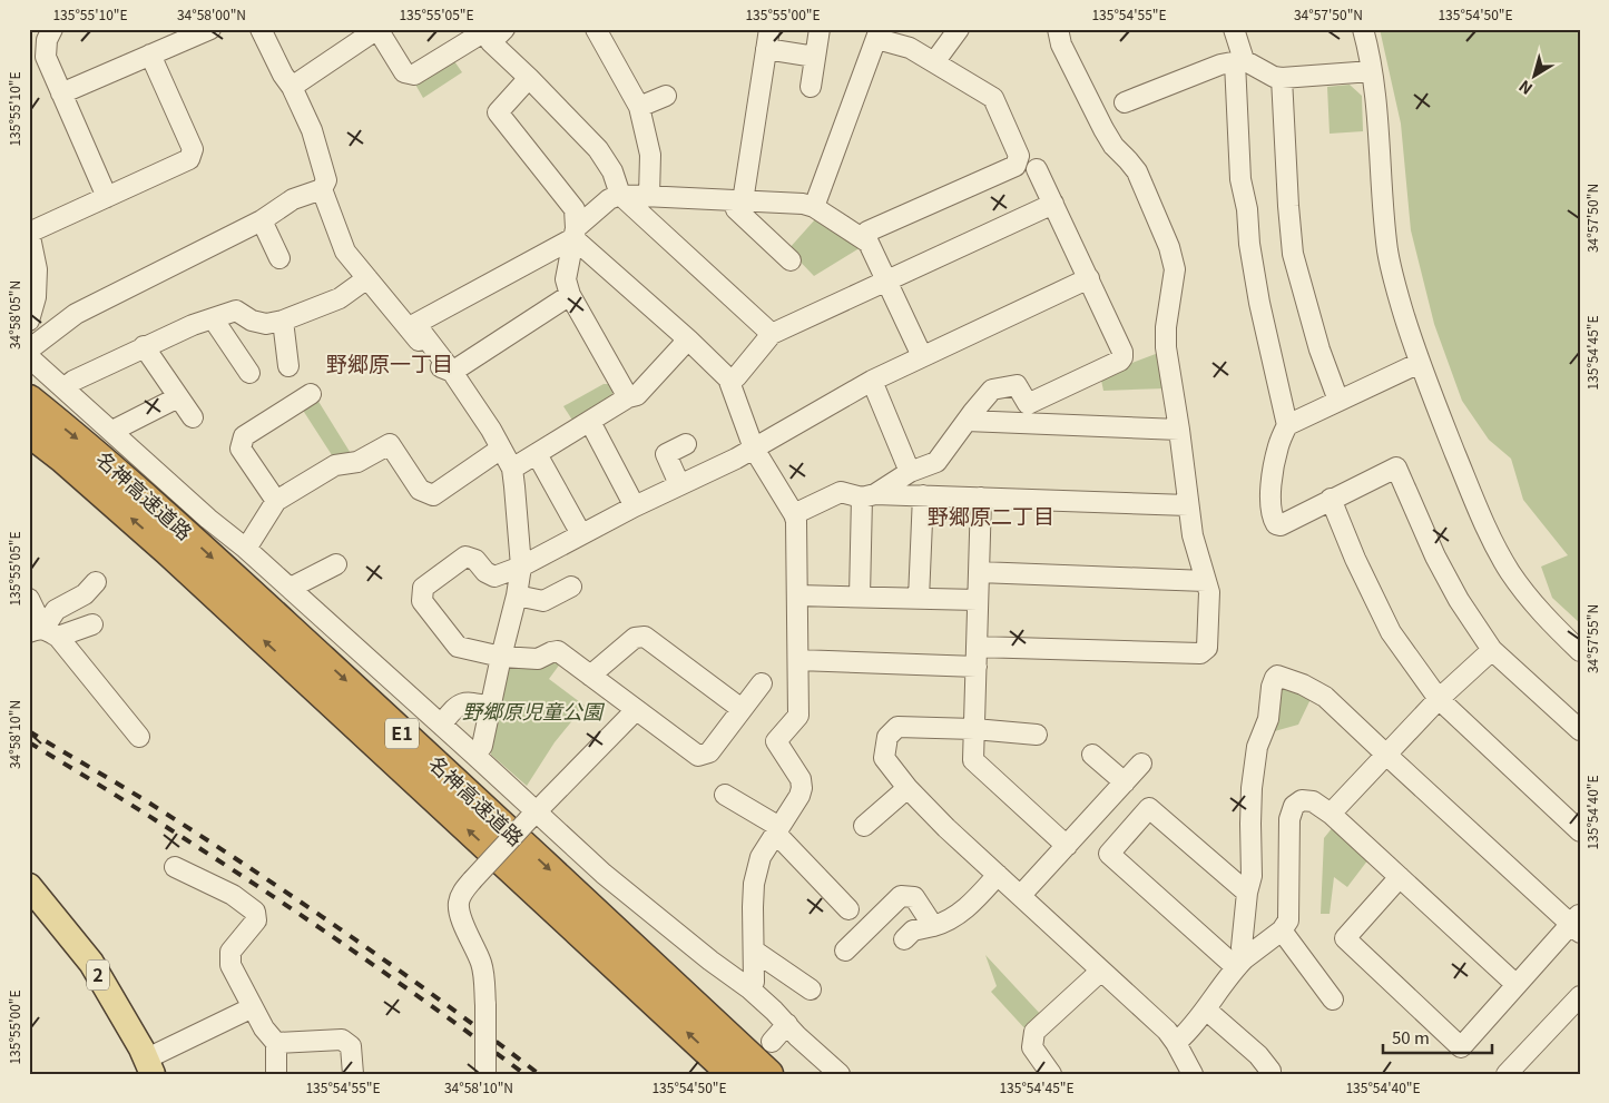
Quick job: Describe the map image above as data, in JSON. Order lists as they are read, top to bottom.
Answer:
{
  "streets": {
    "highway": ["名神高速道路", "E1"],
    "main road": ["2"]
  },
  "districts": ["野郷原一丁目", "野郷原二丁目"],
  "parks": ["野郷原児童公園"],
  "scale_bar": "50 m",
  "north": "bottom left",
  "coordinates": [
    "135°55'10\"E",
    "34°58'00\"N",
    "135°55'05\"E",
    "135°55'00\"E",
    "135°54'55\"E",
    "34°57'50\"N",
    "135°54'50\"E",
    "34°58'05\"N",
    "135°54'45\"E",
    "34°57'55\"N",
    "34°58'10\"N",
    "135°54'40\"E"
  ]
}
